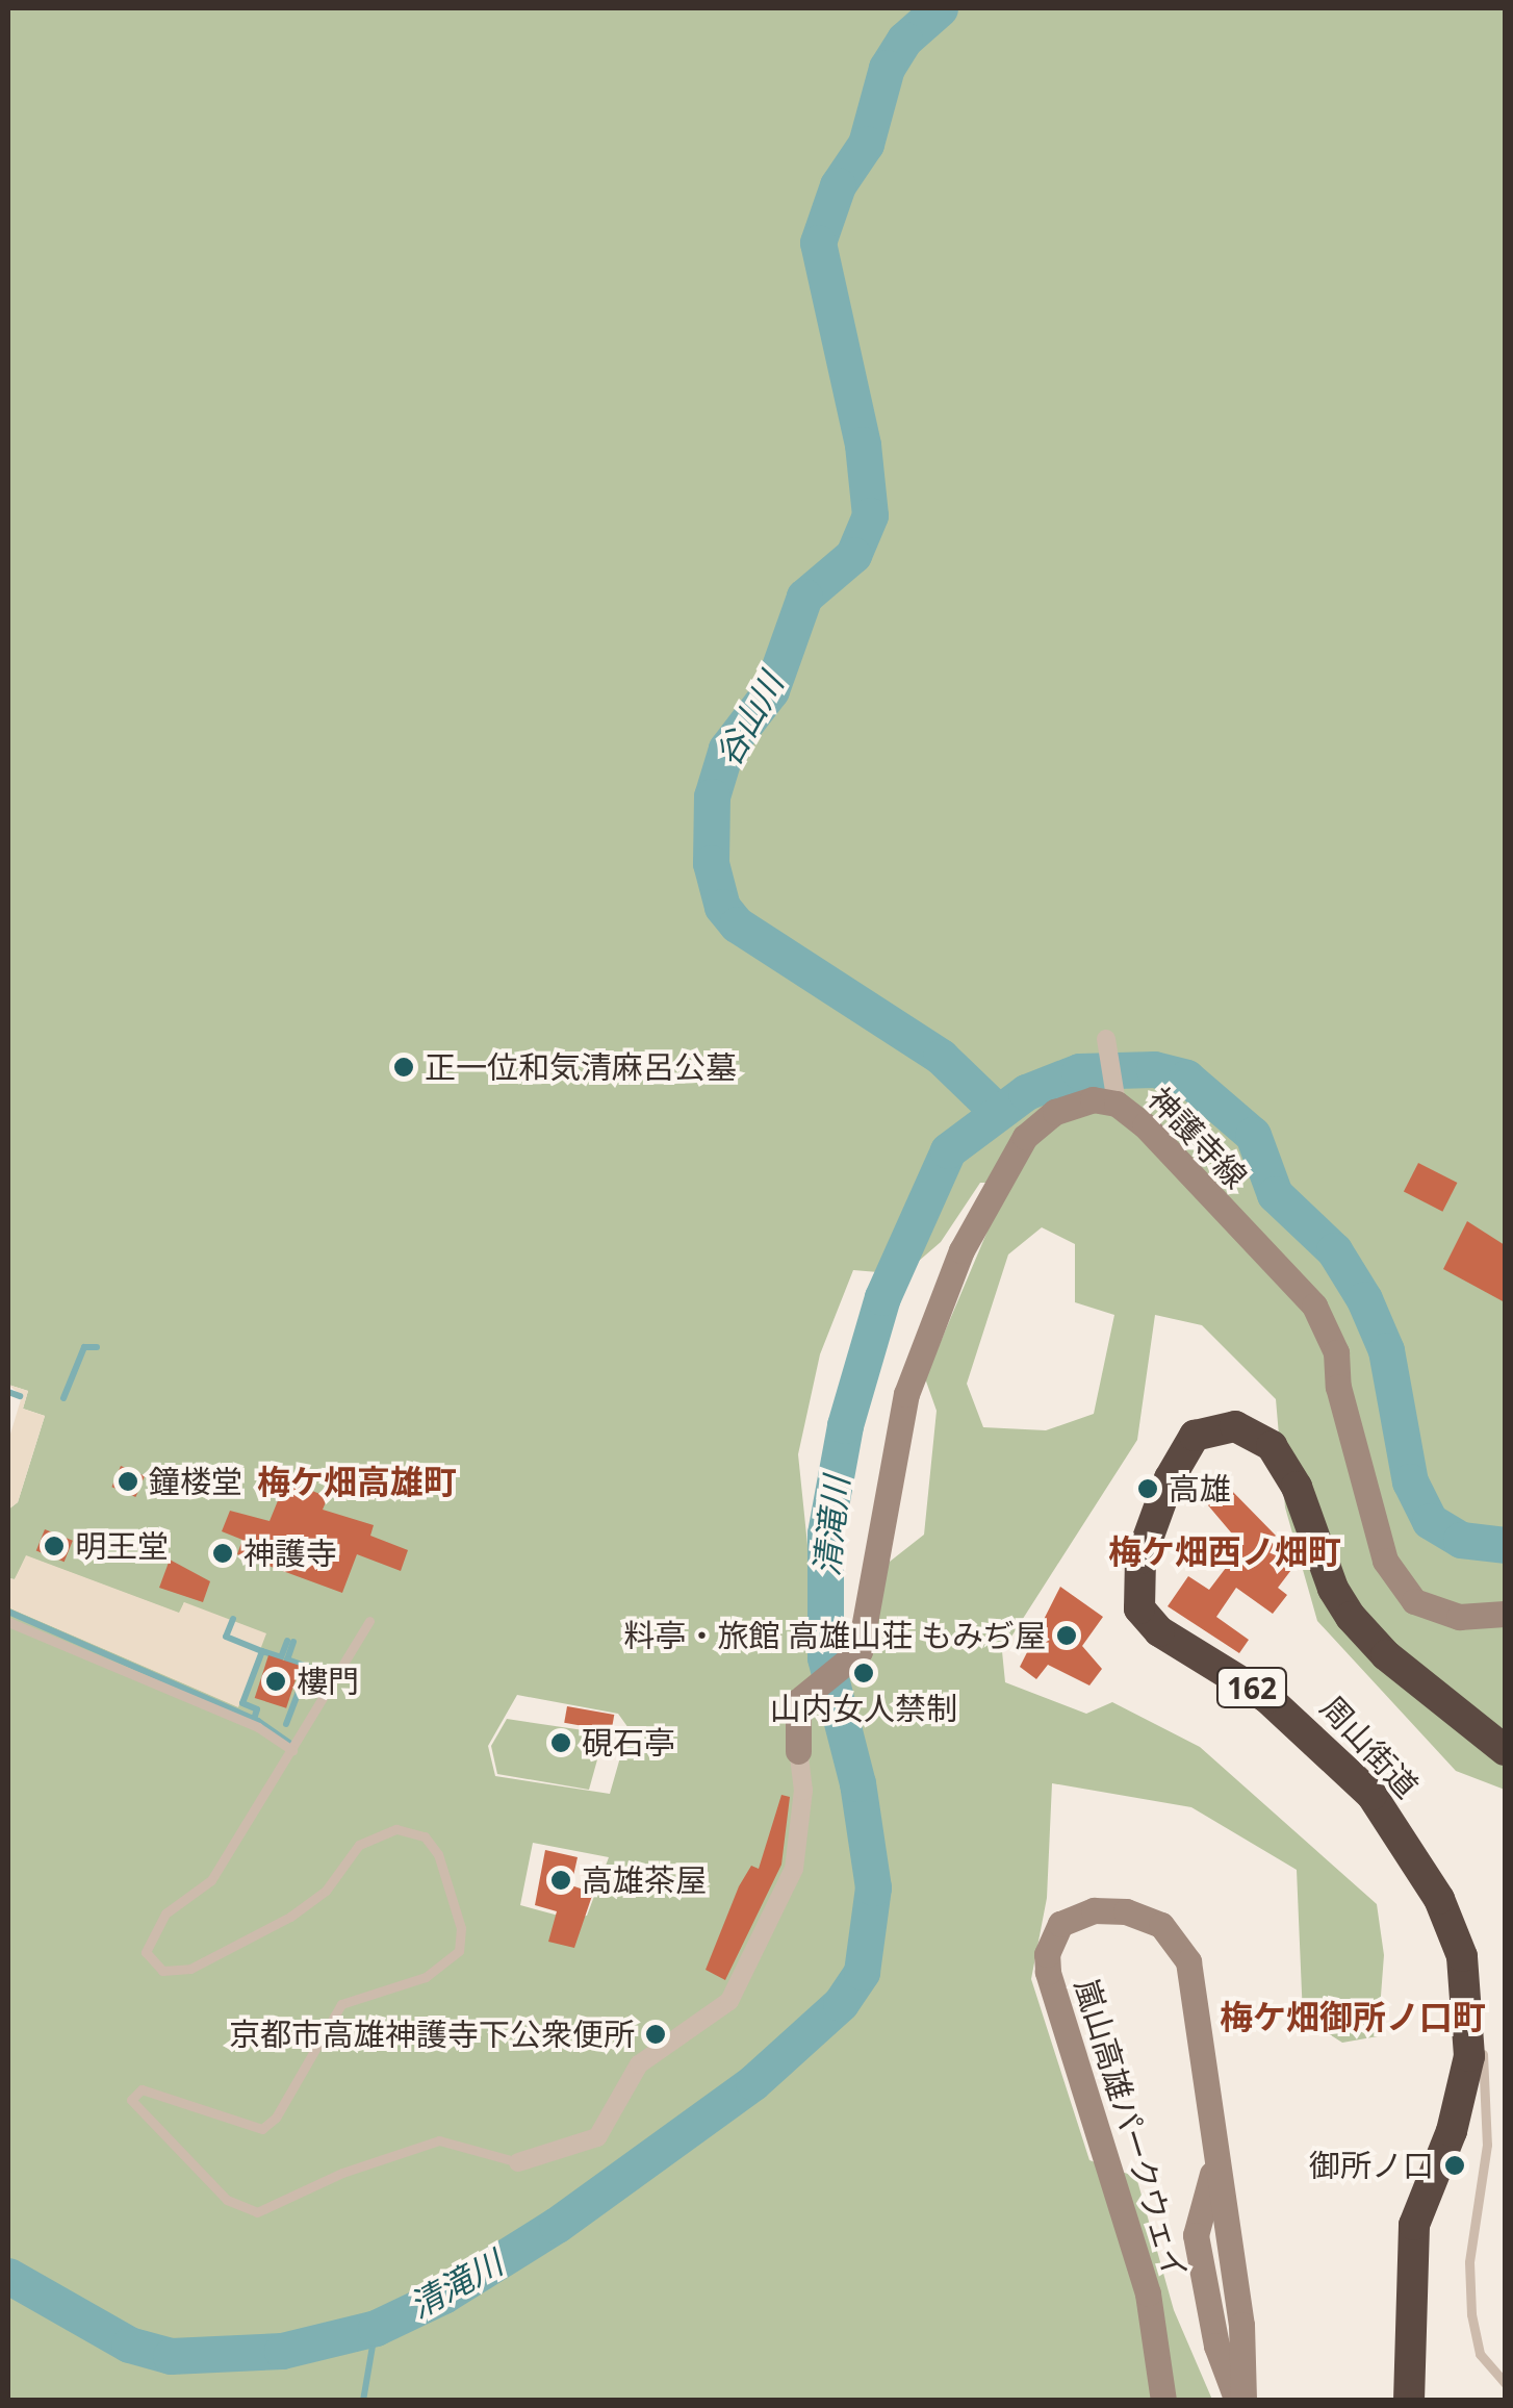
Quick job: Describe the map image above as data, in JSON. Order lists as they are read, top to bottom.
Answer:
{
  "streets": {
    "highway": ["162", "周山街道"],
    "main road": ["神護寺線", "嵐山高雄パークウェイ"]
  },
  "districts": ["梅ケ畑高雄町", "梅ケ畑西ノ畑町", "梅ケ畑御所ノ口町"],
  "water": ["谷山川", "清滝川"],
  "places": [
    "正一位和気清麻呂公墓",
    "鐘楼堂",
    "高雄",
    "明王堂",
    "神護寺",
    "料亭・旅館 高雄山荘 もみぢ屋",
    "山内女人禁制",
    "樓門",
    "硯石亭",
    "高雄茶屋",
    "京都市高雄神護寺下公衆便所",
    "御所ノ口"
  ]
}
